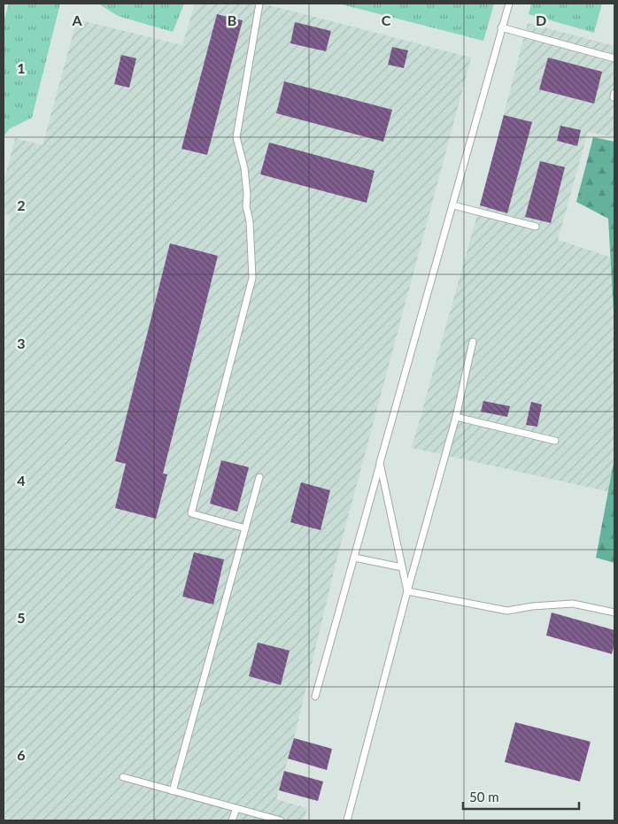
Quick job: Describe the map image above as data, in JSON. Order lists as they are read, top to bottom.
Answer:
{
  "scale_bar": "50 m",
  "grid": {
    "columns": [
      "A",
      "B",
      "C",
      "D"
    ],
    "rows": [
      "1",
      "2",
      "3",
      "4",
      "5",
      "6"
    ]
  }
}
